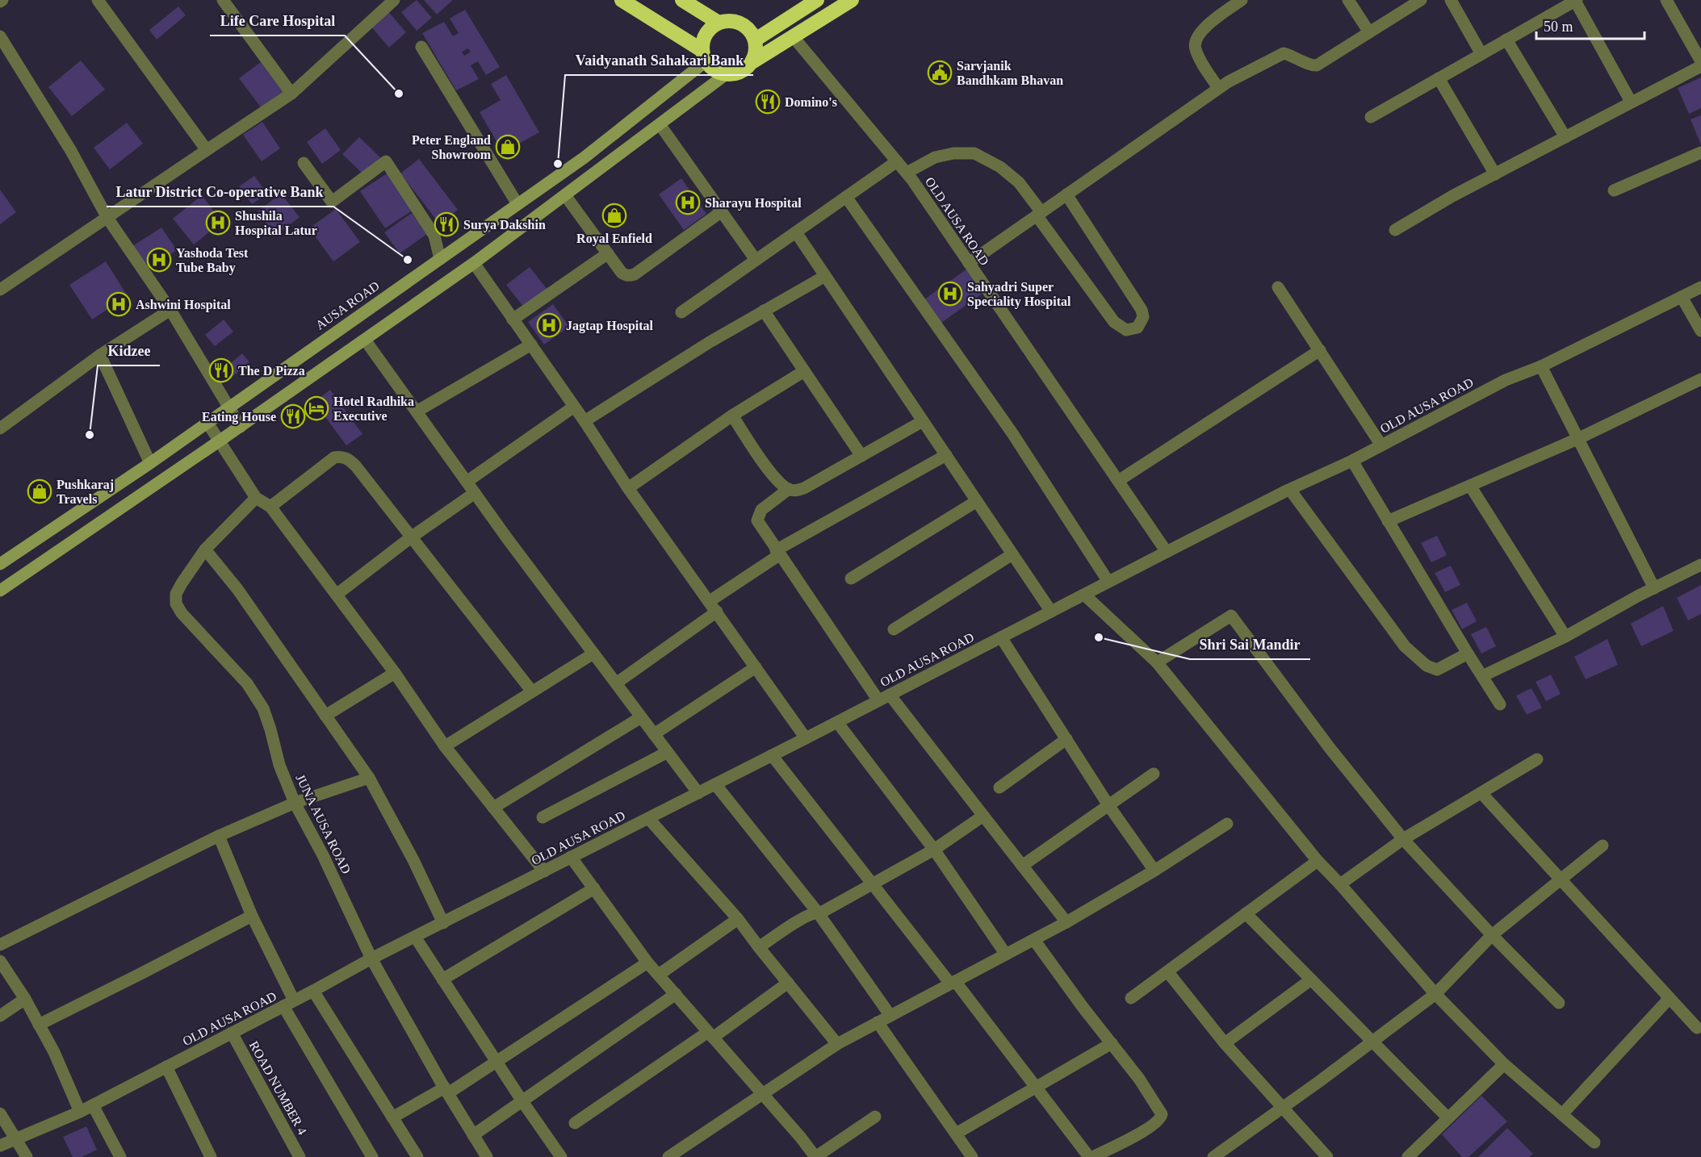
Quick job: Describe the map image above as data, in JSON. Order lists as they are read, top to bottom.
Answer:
{
  "streets": {
    "main road": ["AUSA ROAD"],
    "street": ["OLD AUSA ROAD", "JUNA AUSA ROAD", "ROAD NUMBER 4"]
  },
  "crossings": [
    ["OLD AUSA ROAD", "JUNA AUSA ROAD"],
    ["OLD AUSA ROAD", "ROAD NUMBER 4"]
  ],
  "places": {
    "public building": ["Sarvjanik Bandhkam Bhavan"],
    "other": [
      "Life Care Hospital",
      "Vaidyanath Sahakari Bank",
      "Latur District Co-operative Bank",
      "Kidzee",
      "Shri Sai Mandir"
    ],
    "restaurant": [
      "Domino's",
      "Surya Dakshin",
      "The D Pizza",
      "Eating House"
    ],
    "shop": ["Peter England Showroom", "Royal Enfield", "Pushkaraj Travels"],
    "hospital": [
      "Sharayu Hospital",
      "Shushila Hospital Latur",
      "Yashoda Test Tube Baby",
      "Sahyadri Super Speciality Hospital",
      "Ashwini Hospital",
      "Jagtap Hospital"
    ],
    "hotel": ["Hotel Radhika Executive"]
  },
  "scale_bar": "50 m"
}
